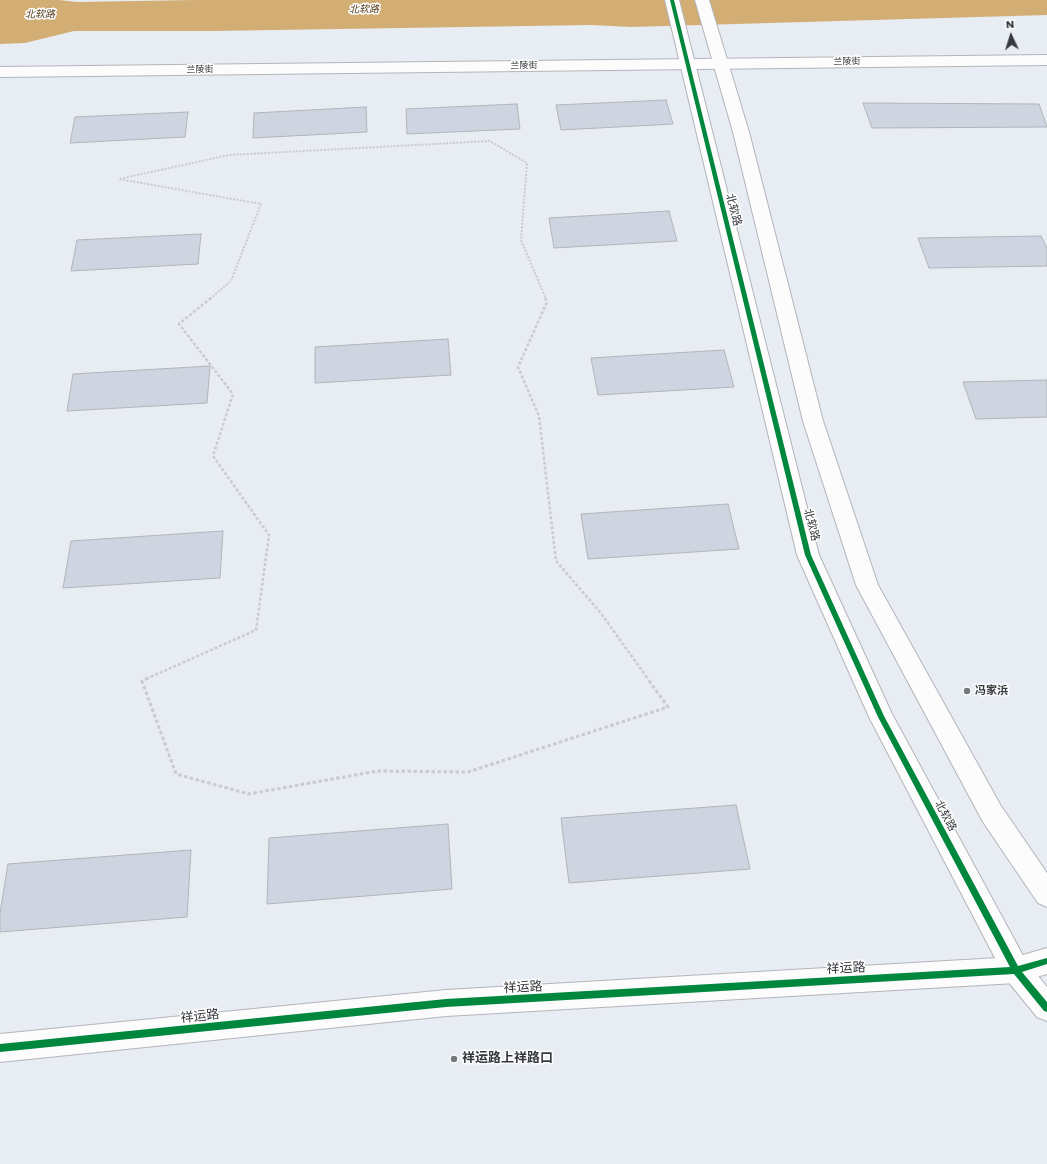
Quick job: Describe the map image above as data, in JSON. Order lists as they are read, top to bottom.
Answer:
{
  "streets": {
    "street": ["兰陵街", "北软路", "祥运路"]
  },
  "crossings": [
    ["兰陵街", "北软路"],
    ["北软路", "祥运路"]
  ],
  "water": ["北软路"],
  "places": ["冯家浜", "祥运路上祥路口"],
  "north": "top"
}
